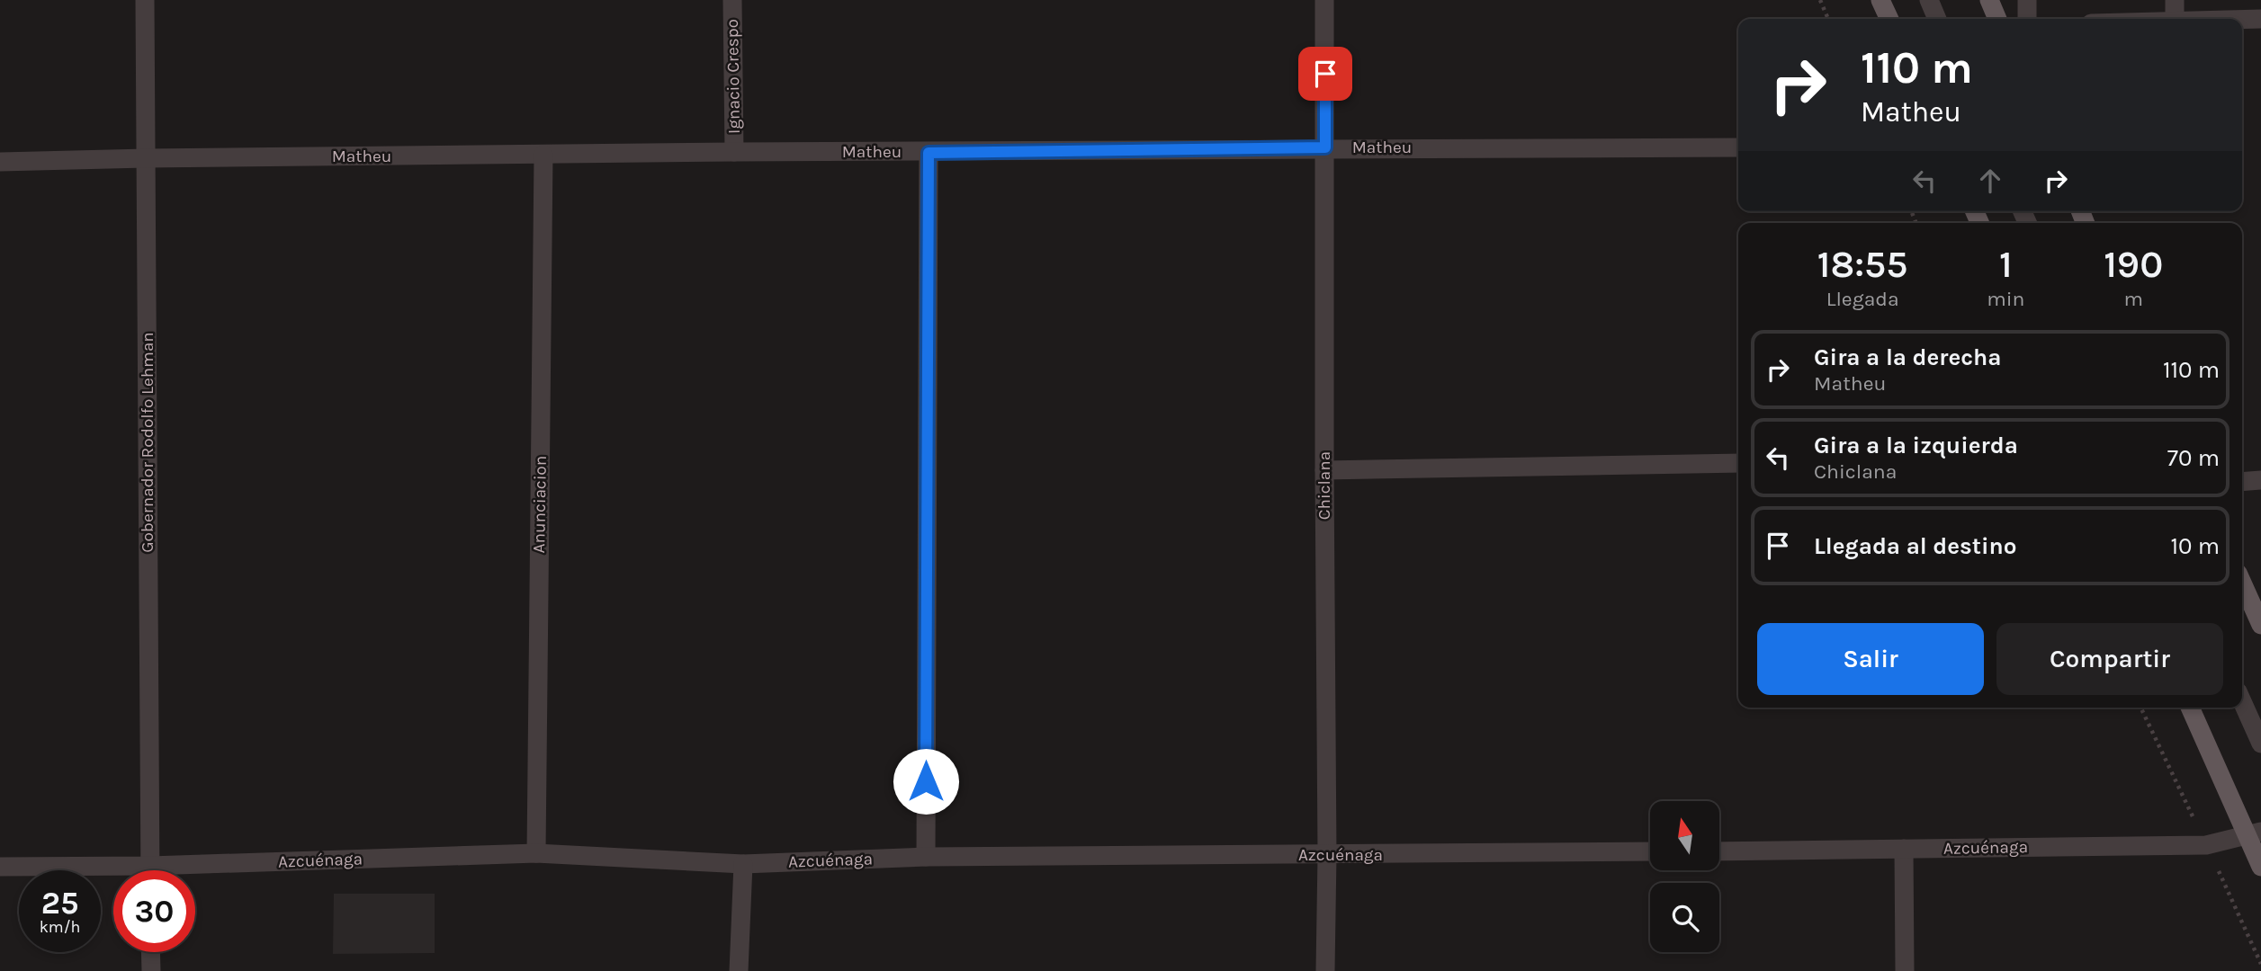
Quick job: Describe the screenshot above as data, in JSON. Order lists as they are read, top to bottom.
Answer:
{
  "streets": {
    "street": [
      "Ignacio Crespo",
      "Matheu",
      "Gobernador Rodolfo Lehman",
      "Chiclana",
      "Anunciacion",
      "Azcuénaga"
    ]
  },
  "crossings": [
    ["Ignacio Crespo", "Matheu"],
    ["Matheu", "Gobernador Rodolfo Lehman"],
    ["Matheu", "Chiclana"],
    ["Matheu", "Anunciacion"],
    ["Chiclana", "Azcuénaga"],
    ["Anunciacion", "Azcuénaga"]
  ],
  "north": "top",
  "page": {
    "turn": ["110 m", "Matheu"],
    "eta": [
      "18:55",
      "Llegada",
      "1",
      "min",
      "190",
      "m"
    ],
    "list": [
      {
        "name": "Gira a la derecha",
        "note": "Matheu",
        "value": "110 m"
      },
      {
        "name": "Gira a la izquierda",
        "note": "Chiclana",
        "value": "70 m"
      },
      {
        "name": "Llegada al destino",
        "value": "10 m"
      }
    ],
    "buttons": ["Salir", "Compartir"],
    "speed": "25 km/h",
    "limit": "30"
  }
}
